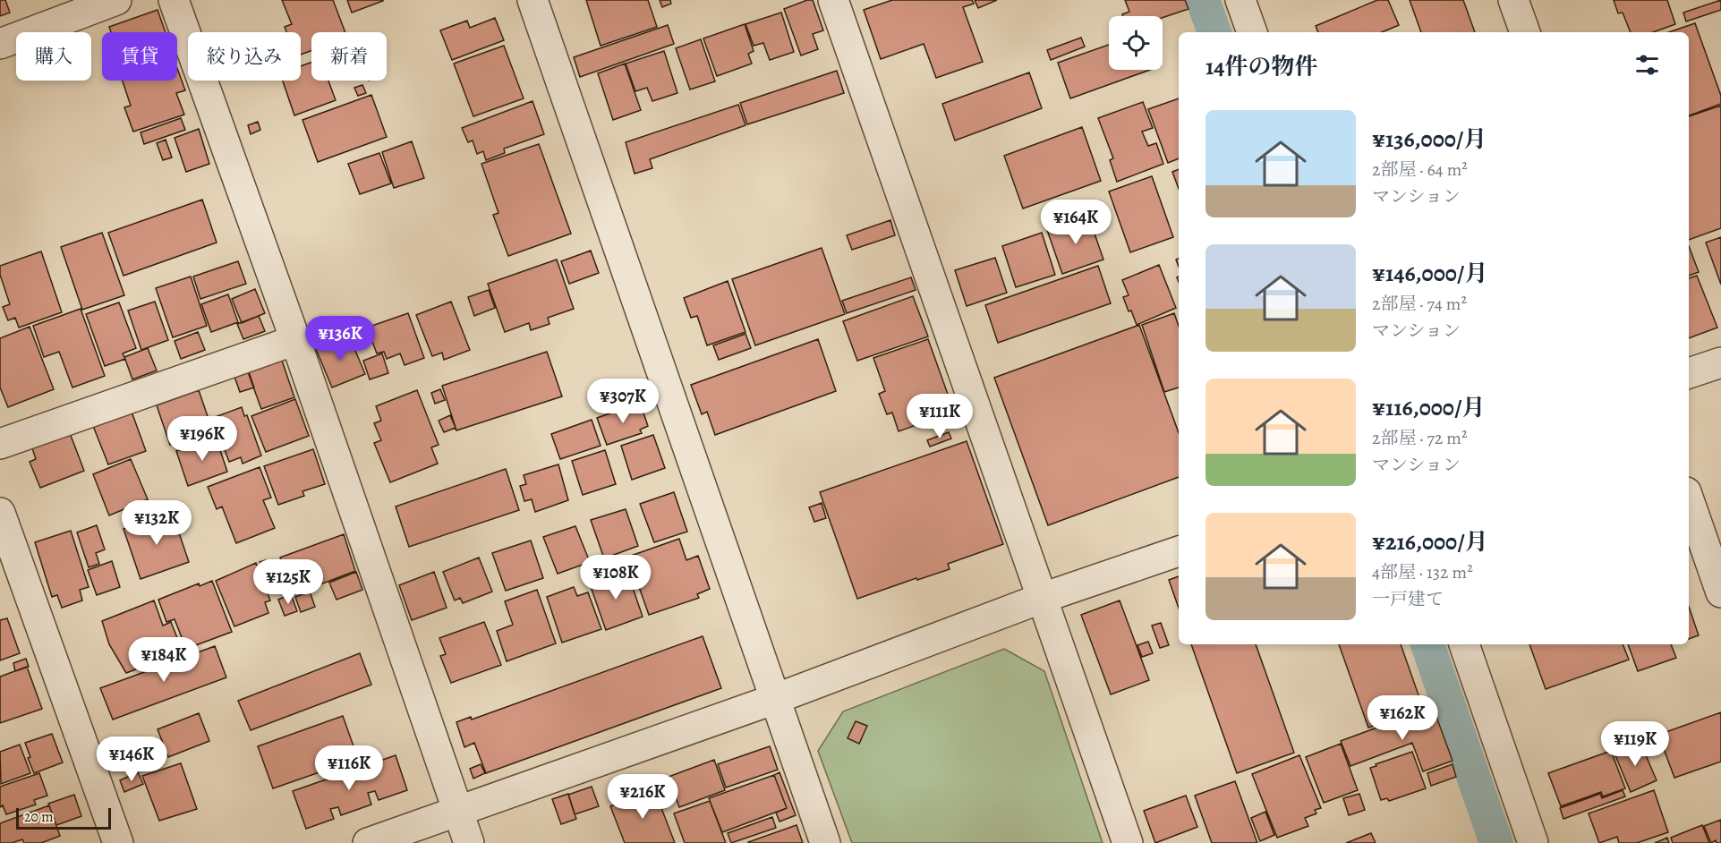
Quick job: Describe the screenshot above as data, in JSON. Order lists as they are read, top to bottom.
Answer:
{
  "scale_bar": "20 m",
  "page": {
    "chip": [
      "購入",
      "賃貸",
      "絞り込み",
      "新着"
    ],
    "heading": "14件の物件",
    "list": [
      {
        "name": "¥136,000/月",
        "note": "2部屋 · 64 m² · マンション"
      },
      {
        "name": "¥146,000/月",
        "note": "2部屋 · 74 m² · マンション"
      },
      {
        "name": "¥116,000/月",
        "note": "2部屋 · 72 m² · マンション"
      },
      {
        "name": "¥216,000/月",
        "note": "4部屋 · 132 m² · 一戸建て"
      }
    ],
    "price": [
      "¥164K",
      "¥136K",
      "¥307K",
      "¥111K",
      "¥196K",
      "¥132K",
      "¥108K",
      "¥125K",
      "¥184K",
      "¥162K",
      "¥119K",
      "¥146K",
      "¥116K",
      "¥216K"
    ],
    "scale": "20 m"
  }
}
